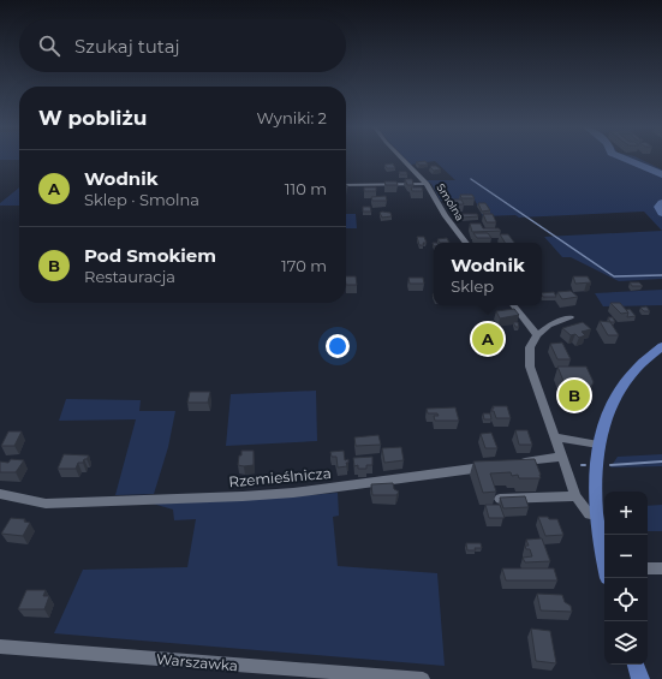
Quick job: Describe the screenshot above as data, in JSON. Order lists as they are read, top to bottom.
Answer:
{
  "streets": {
    "street": ["Smolna", "Rzemieślnicza", "Warszawka"]
  },
  "page": {
    "search": "Szukaj tutaj",
    "heading": ["W pobliżu", "Wyniki: 2"],
    "list": [
      {
        "mark": "A",
        "name": "Wodnik",
        "note": "Sklep · Smolna",
        "value": "110 m"
      },
      {
        "mark": "B",
        "name": "Pod Smokiem",
        "note": "Restauracja",
        "value": "170 m"
      }
    ],
    "popup": ["Wodnik", "Sklep"],
    "pins": ["A", "B"],
    "map_buttons": ["+", "−"]
  }
}
